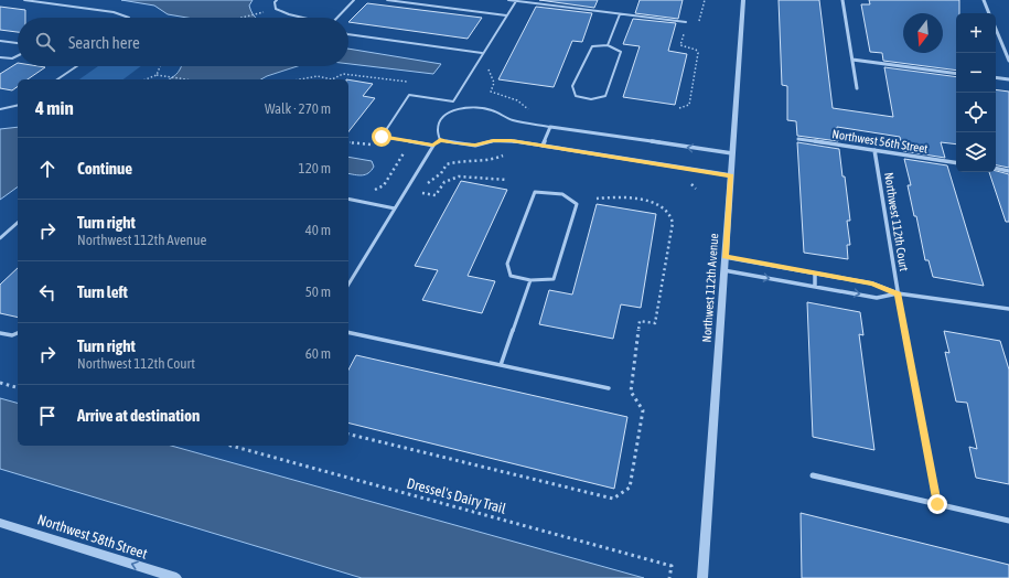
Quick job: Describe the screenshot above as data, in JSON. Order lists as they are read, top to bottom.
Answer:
{
  "streets": {
    "street": [
      "Northwest 56th Street",
      "Northwest 112th Court",
      "Northwest 112th Avenue",
      "Northwest 58th Street"
    ],
    "path": ["Dressel's Dairy Trail"]
  },
  "crossings": [
    ["Northwest 56th Street", "Northwest 112th Court"]
  ],
  "one_way": ["Northwest 58th Street"],
  "north": "bottom",
  "page": {
    "map_buttons": ["+", "−"],
    "search": "Search here",
    "heading": ["4 min", "Walk · 270 m"],
    "list": [
      ["Continue", "120 m"],
      ["Turn right", "Northwest 112th Avenue", "40 m"],
      ["Turn left", "50 m"],
      ["Turn right", "Northwest 112th Court", "60 m"],
      "Arrive at destination"
    ]
  }
}
